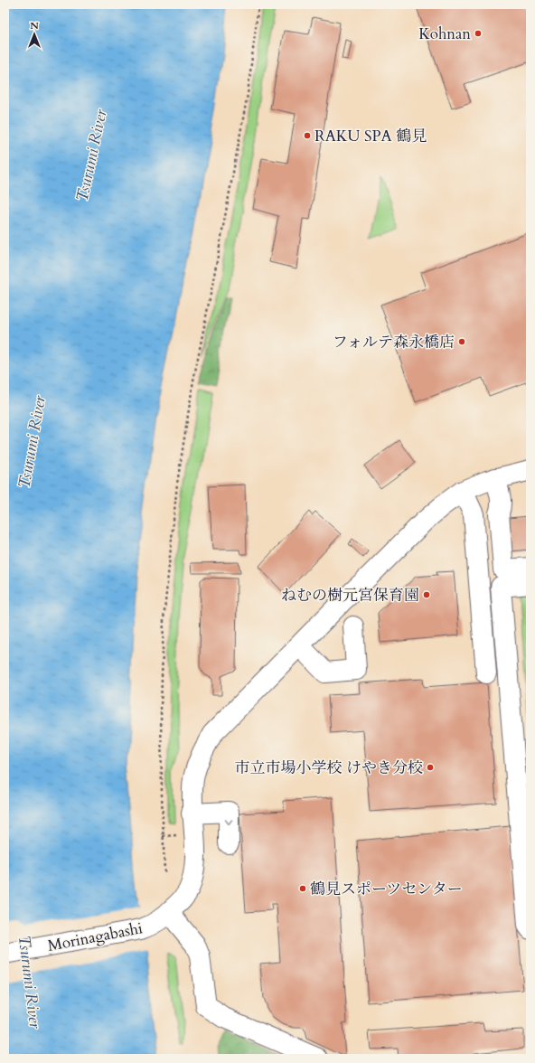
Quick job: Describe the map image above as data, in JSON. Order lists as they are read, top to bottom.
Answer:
{
  "streets": {
    "street": ["Morinagabashi"]
  },
  "water": ["Tsurumi River"],
  "places": [
    "Kohnan",
    "RAKU SPA 鶴見",
    "フォルテ森永橋店",
    "ねむの樹元宮保育園",
    "市立市場小学校 けやき分校",
    "鶴見スポーツセンター"
  ],
  "north": "top"
}
